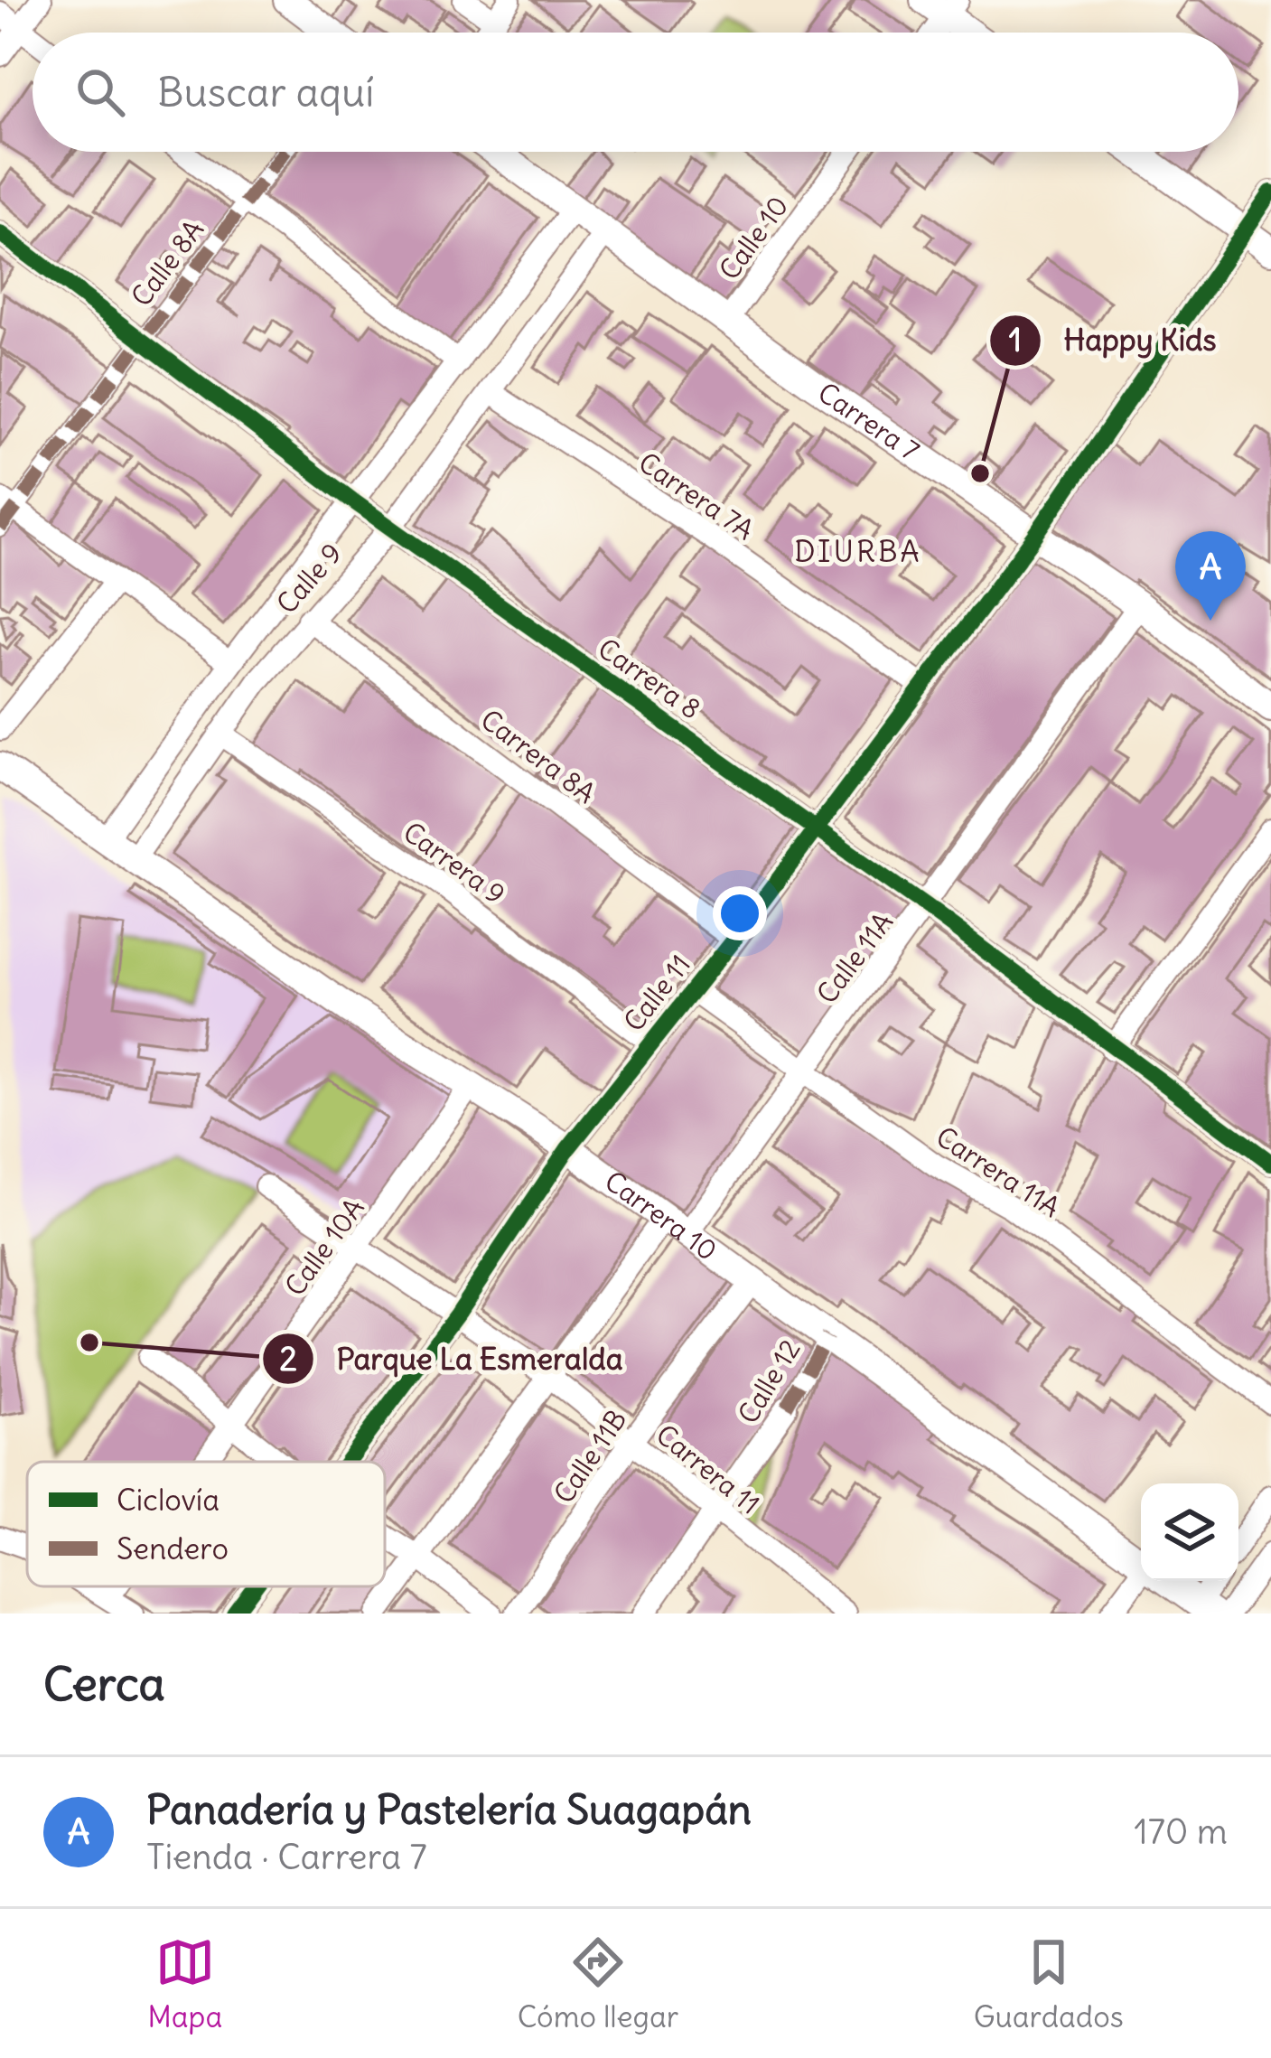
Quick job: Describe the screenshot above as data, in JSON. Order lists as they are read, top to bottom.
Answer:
{
  "streets": {
    "street": [
      "Calle 10",
      "Calle 8A",
      "Carrera 7",
      "Carrera 7A",
      "Calle 9",
      "Carrera 8",
      "Carrera 8A",
      "Carrera 9",
      "Calle 11A",
      "Calle 11",
      "Carrera 11A",
      "Carrera 10",
      "Calle 10A",
      "Calle 12",
      "Calle 11B",
      "Carrera 11"
    ]
  },
  "crossings": [
    ["Calle 10", "Carrera 7"],
    ["Calle 8A", "Carrera 8"],
    ["Carrera 7", "Calle 9"],
    ["Carrera 7", "Calle 11A"],
    ["Carrera 7", "Calle 11"],
    ["Carrera 7A", "Calle 9"],
    ["Carrera 7A", "Calle 11"],
    ["Calle 9", "Carrera 8"],
    ["Calle 9", "Carrera 8A"],
    ["Calle 9", "Carrera 9"],
    ["Calle 9", "Carrera 10"],
    ["Carrera 8", "Calle 11A"],
    ["Carrera 8", "Calle 11"],
    ["Carrera 8A", "Calle 11"],
    ["Carrera 9", "Calle 11"],
    ["Calle 11A", "Carrera 11A"],
    ["Calle 11A", "Carrera 10"],
    ["Calle 11A", "Carrera 11"],
    ["Calle 11", "Carrera 11A"],
    ["Calle 11", "Carrera 10"],
    ["Calle 11", "Carrera 11"],
    ["Carrera 10", "Calle 10A"],
    ["Carrera 10", "Calle 12"],
    ["Carrera 10", "Calle 11B"],
    ["Calle 10A", "Carrera 11"],
    ["Calle 12", "Carrera 11"],
    ["Calle 11B", "Carrera 11"]
  ],
  "districts": ["DIURBA"],
  "places": ["Happy Kids", "Parque La Esmeralda"],
  "legend": ["Ciclovía", "Sendero"],
  "page": {
    "search": "Buscar aquí",
    "pins": "A",
    "heading": "Cerca",
    "list": [
      {
        "mark": "A",
        "name": "Panadería y Pastelería Suagapán",
        "note": "Tienda · Carrera 7",
        "value": "170 m"
      }
    ],
    "nav": ["Mapa", "Cómo llegar", "Guardados"]
  }
}
